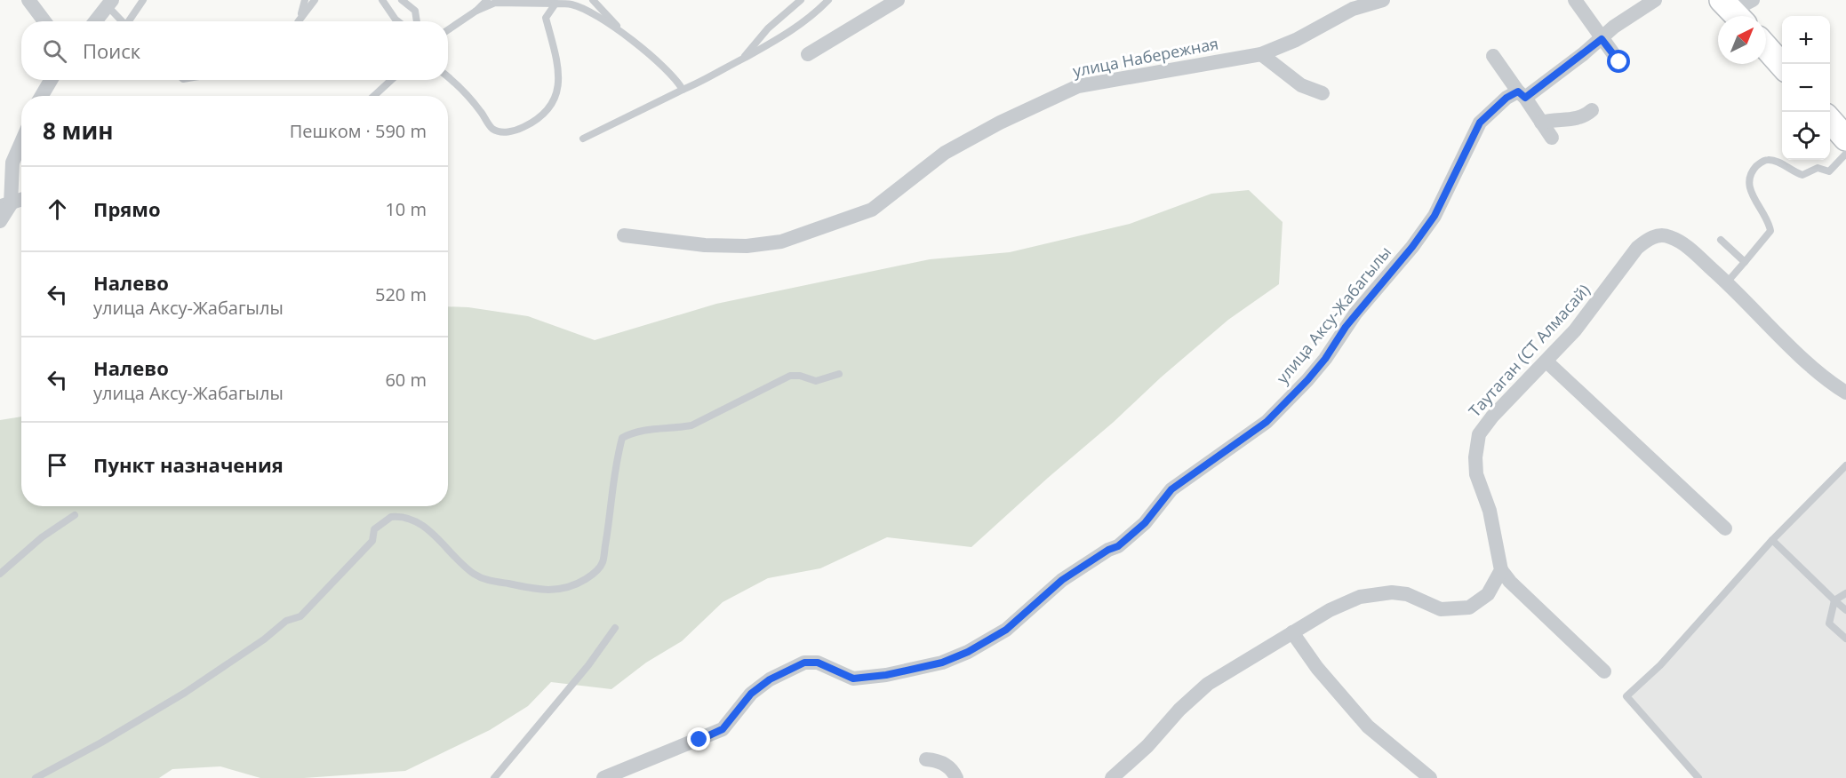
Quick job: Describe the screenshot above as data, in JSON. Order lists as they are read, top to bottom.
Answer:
{
  "streets": {
    "street": ["улица Набережная", "улица Аксу-Жабагылы", "Таутаган (СТ Алмасай)"]
  },
  "north": "top right",
  "page": {
    "map_buttons": ["+", "−"],
    "search": "Поиск",
    "heading": ["8 мин", "Пешком · 590 m"],
    "list": [
      ["Прямо", "10 m"],
      ["Налево", "улица Аксу-Жабагылы", "520 m"],
      ["Налево", "улица Аксу-Жабагылы", "60 m"],
      "Пункт назначения"
    ]
  }
}
